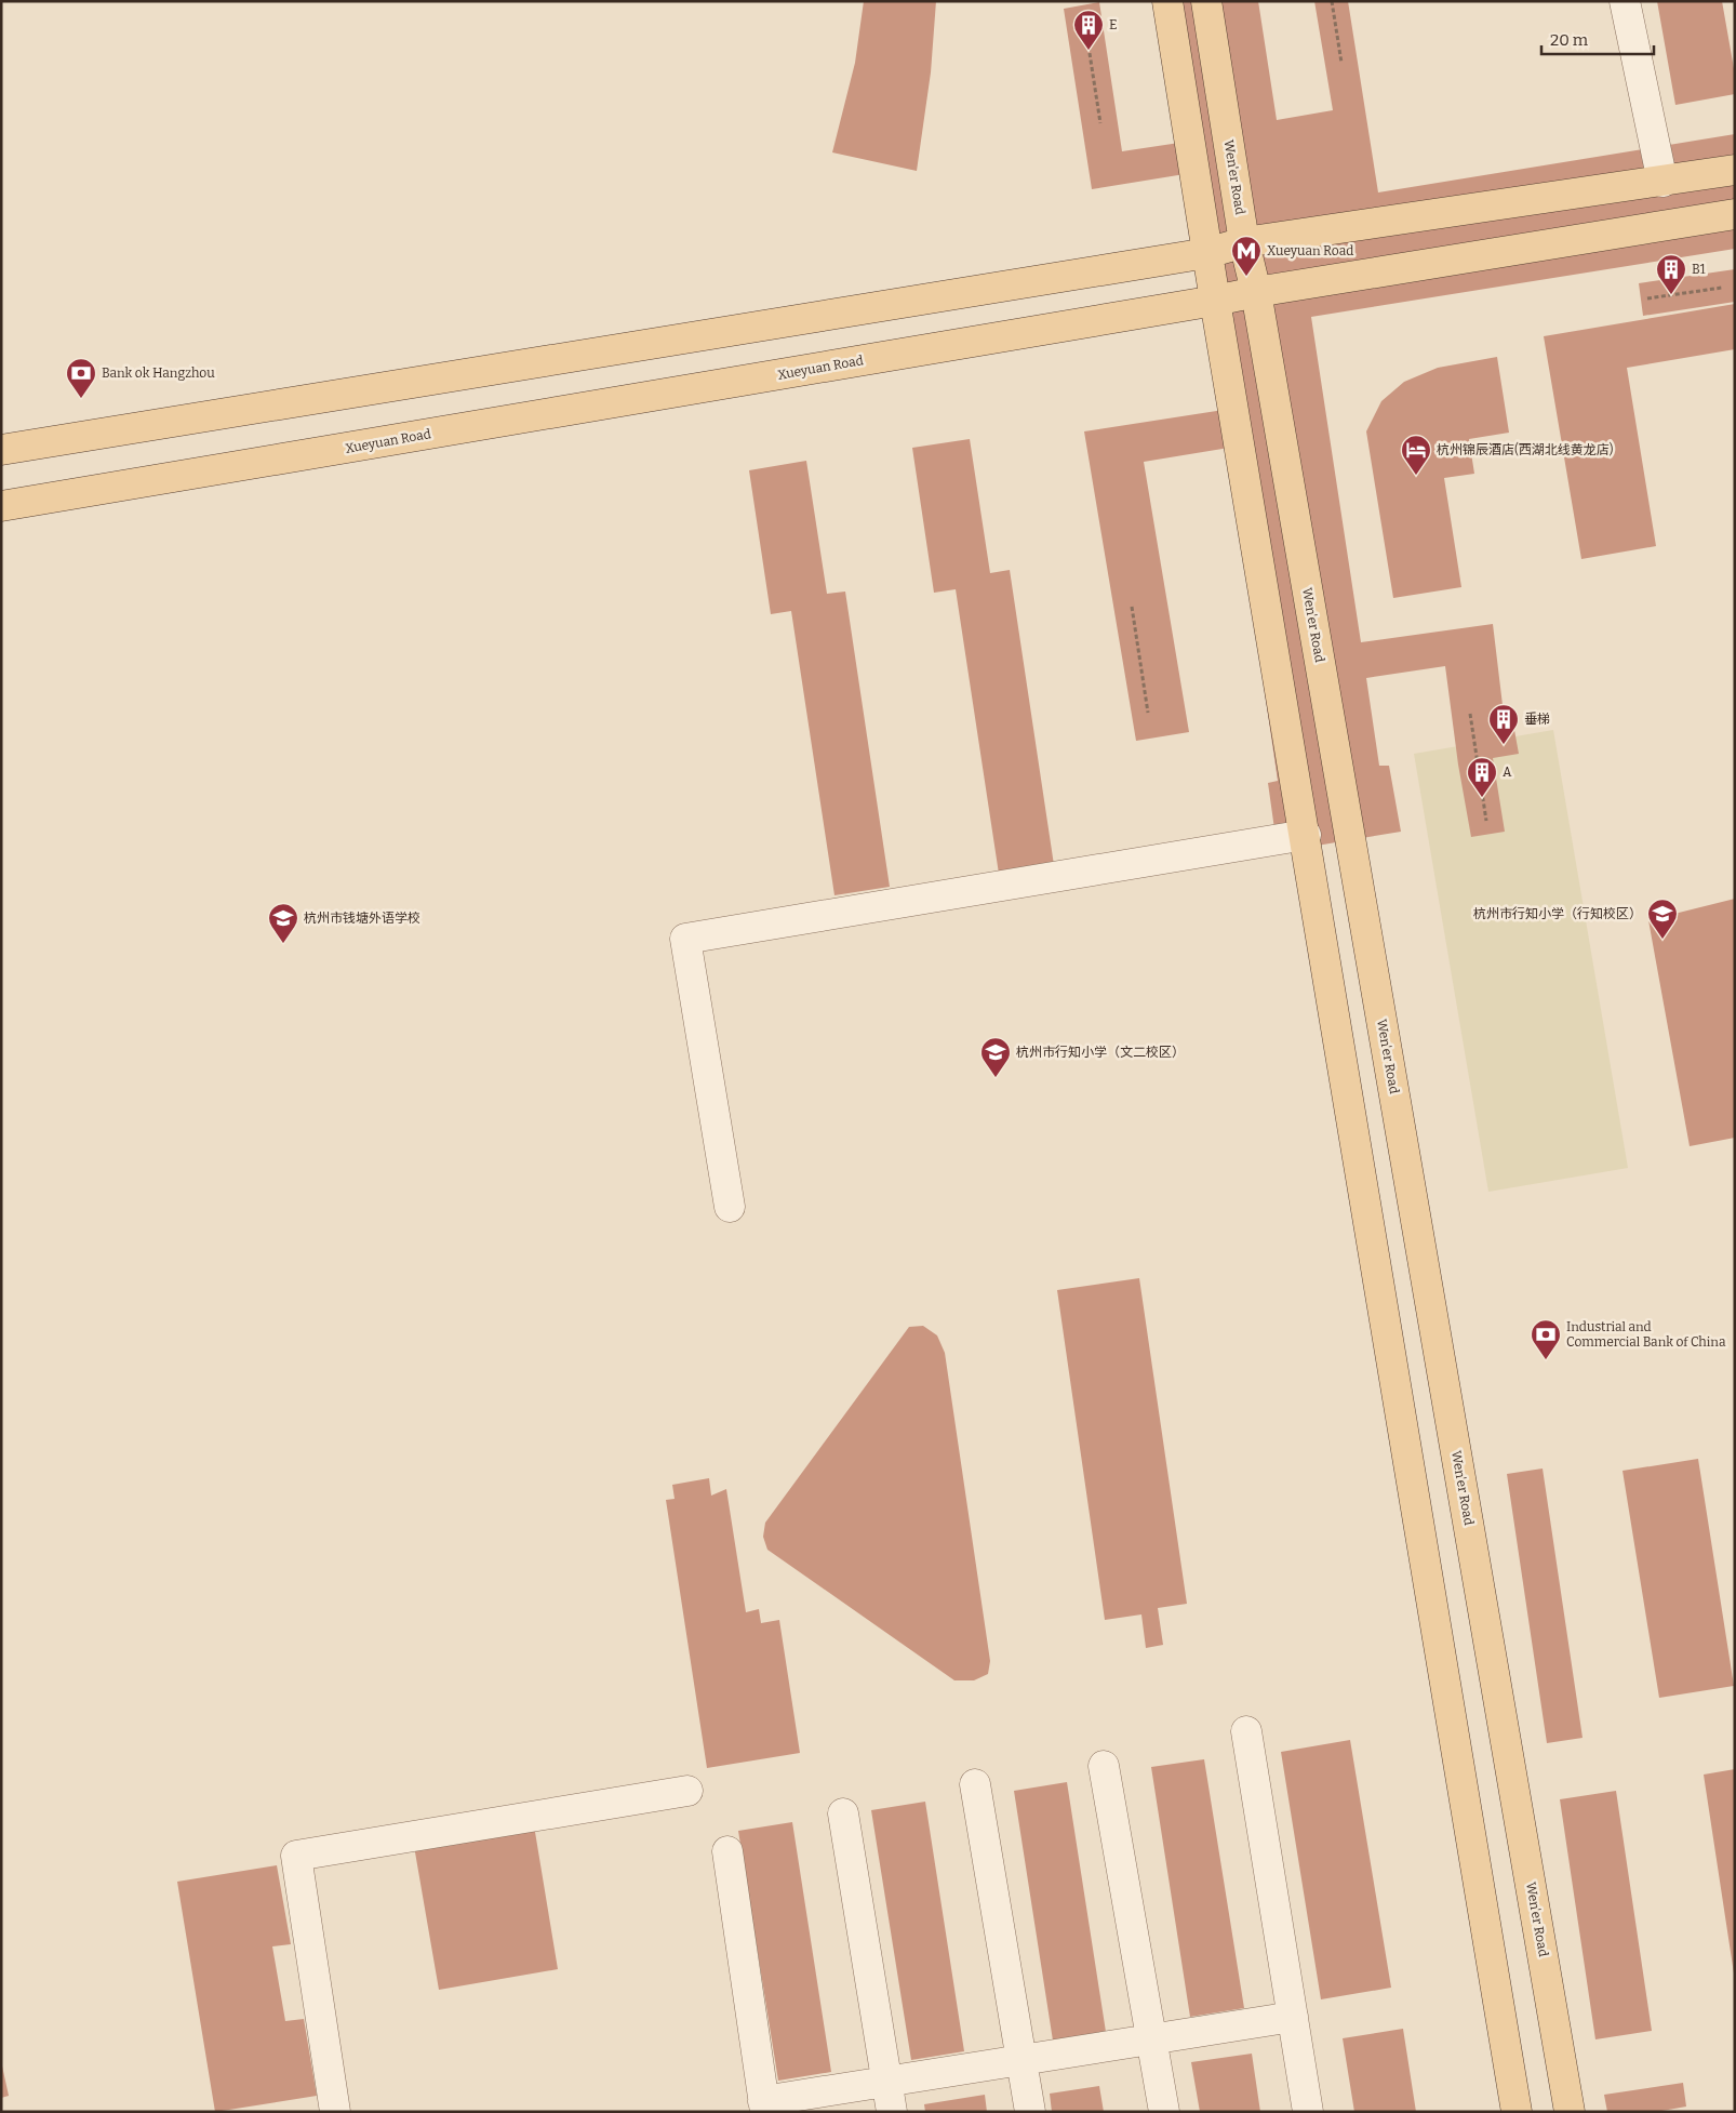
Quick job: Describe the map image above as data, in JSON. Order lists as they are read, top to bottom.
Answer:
{
  "streets": {
    "main road": ["Wen'er Road", "Xueyuan Road"]
  },
  "crossings": [
    ["Wen'er Road", "Xueyuan Road"]
  ],
  "places": {
    "building": [
      "E",
      "B1",
      "垂梯",
      "A"
    ],
    "metro station": ["Xueyuan Road"],
    "bank": ["Bank ok Hangzhou", "Industrial and Commercial Bank of China"],
    "hotel": ["杭州锦辰酒店(西湖北线黄龙店)"],
    "school or university": ["杭州市行知小学（行知校区）", "杭州市钱塘外语学校", "杭州市行知小学（文二校区）"]
  },
  "scale_bar": "20 m"
}
